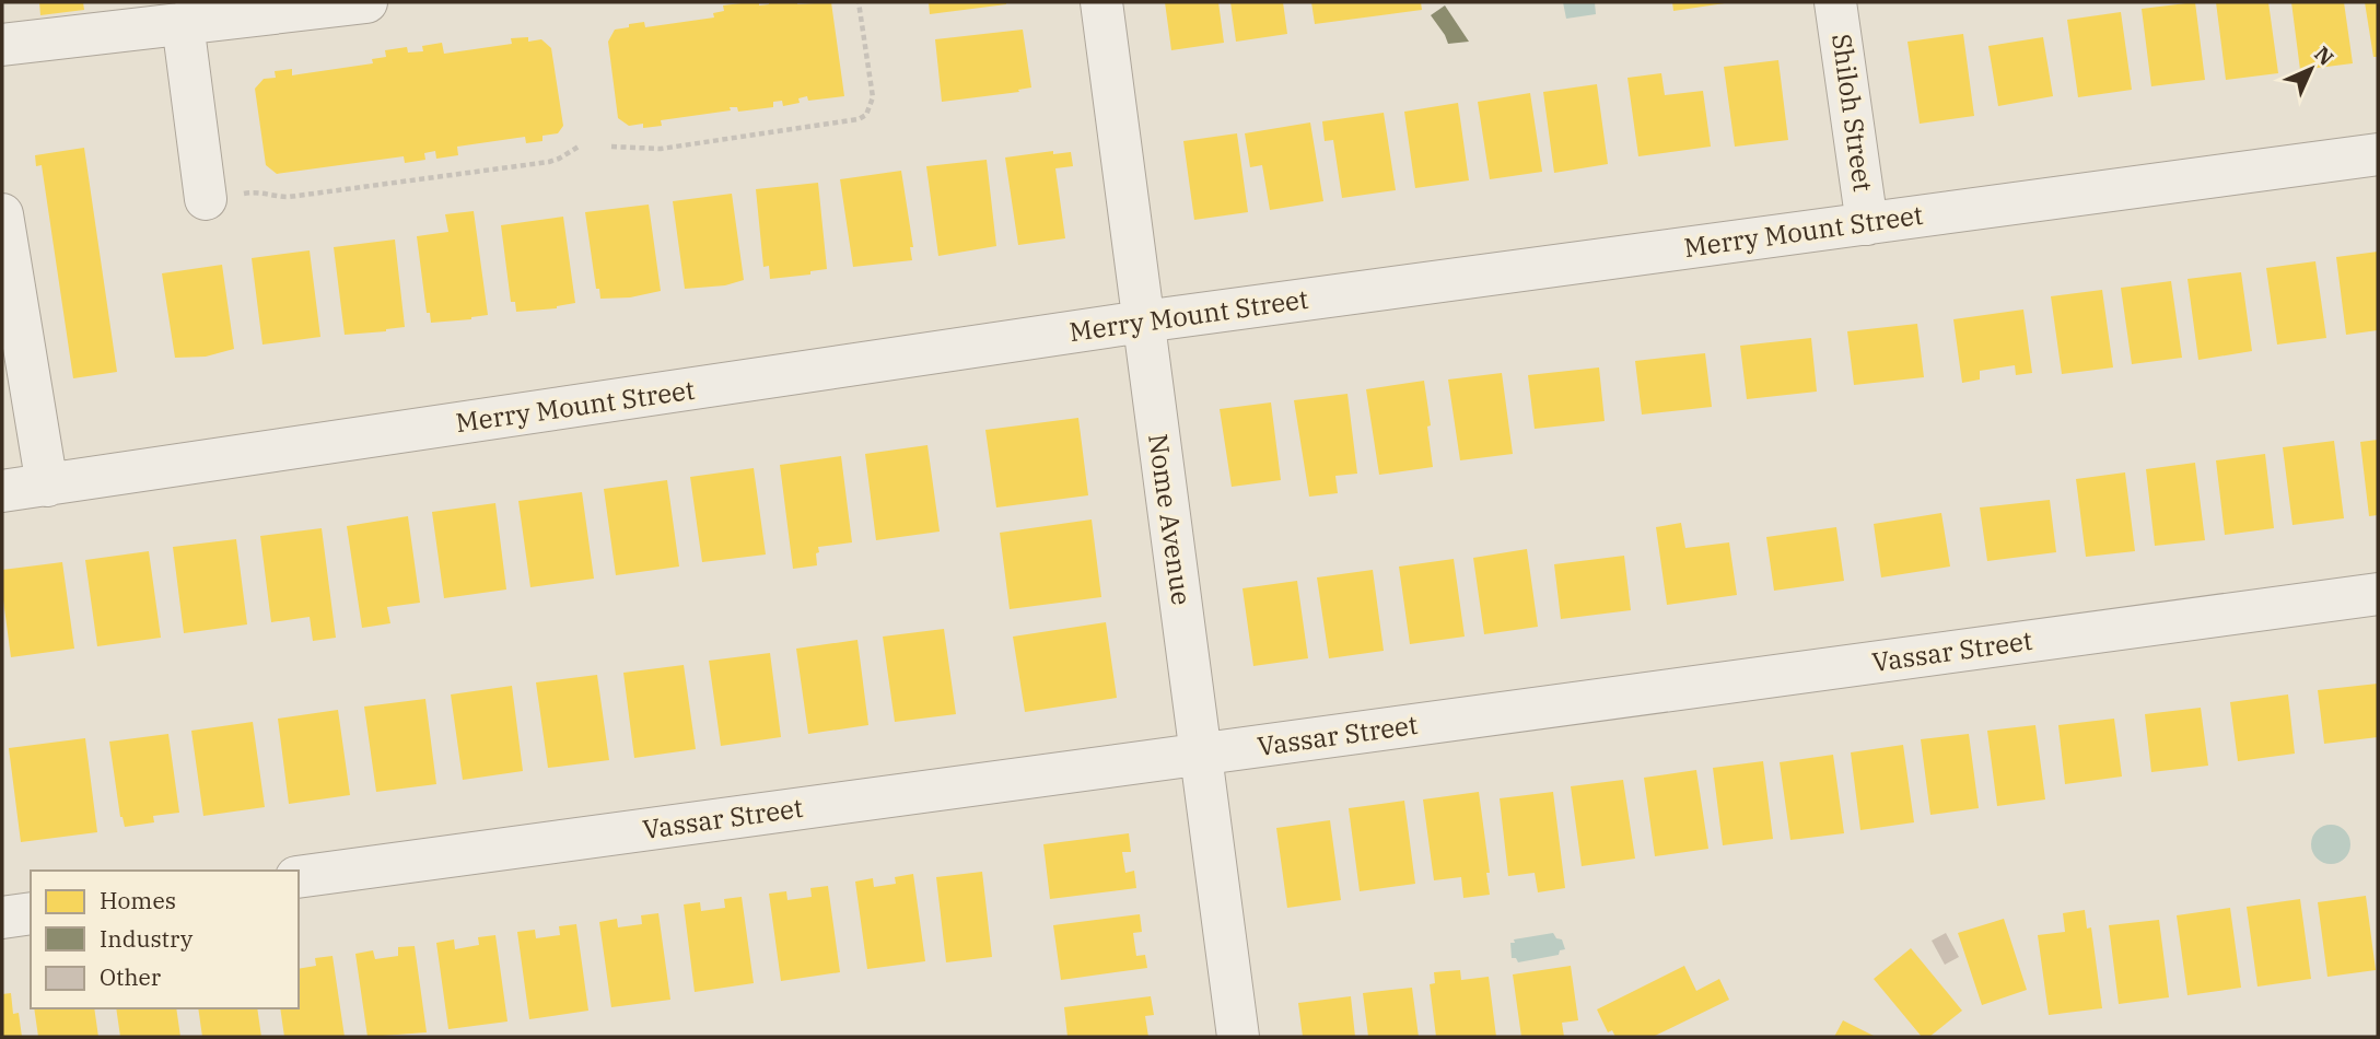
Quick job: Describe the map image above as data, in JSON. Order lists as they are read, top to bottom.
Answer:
{
  "streets": {
    "street": [
      "Shiloh Street",
      "Merry Mount Street",
      "Nome Avenue",
      "Vassar Street"
    ]
  },
  "crossings": [
    ["Shiloh Street", "Merry Mount Street"],
    ["Merry Mount Street", "Nome Avenue"],
    ["Nome Avenue", "Vassar Street"]
  ],
  "legend": ["Homes", "Industry", "Other"],
  "north": "top right"
}
